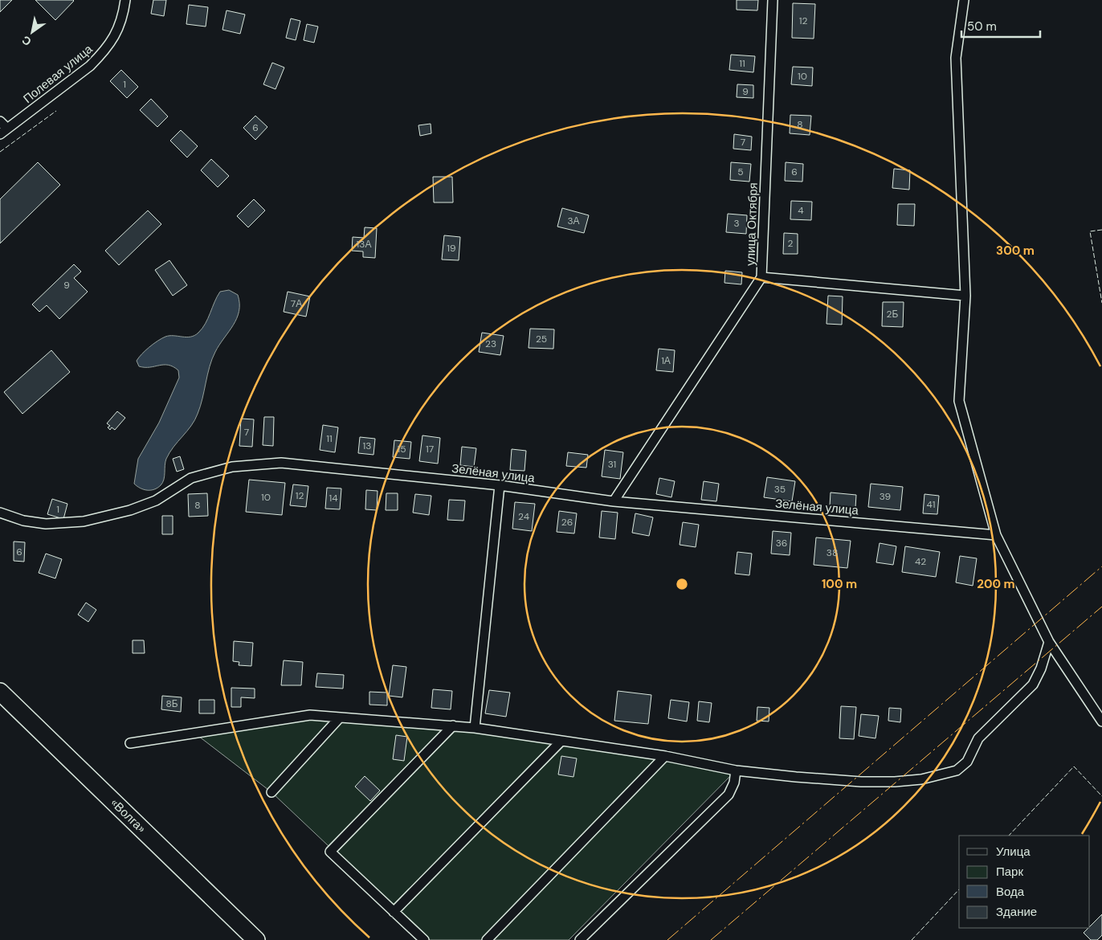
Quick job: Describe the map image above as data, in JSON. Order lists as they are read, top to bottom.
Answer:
{
  "streets": {
    "highway": ["«Волга»"],
    "street": ["Полевая улица", "улица Октября", "Зелёная улица"]
  },
  "crossings": [
    ["улица Октября", "Зелёная улица"]
  ],
  "house_numbers": [
    "12",
    "11",
    "10",
    "1",
    "9",
    "8",
    "6",
    "7",
    "5",
    "6",
    "4",
    "3А",
    "3",
    "2",
    "13А",
    "19",
    "9",
    "7А",
    "2Б",
    "25",
    "23",
    "1А",
    "7",
    "11",
    "13",
    "15",
    "17",
    "31",
    "35",
    "12",
    "39",
    "10",
    "14",
    "41",
    "8",
    "1",
    "24",
    "26",
    "36",
    "6",
    "38",
    "42",
    "8Б"
  ],
  "legend": [
    "Улица",
    "Парк",
    "Вода",
    "Здание"
  ],
  "scale_bar": "50 m",
  "north": "bottom left",
  "rings": ["300 m", "100 m", "200 m"]
}
